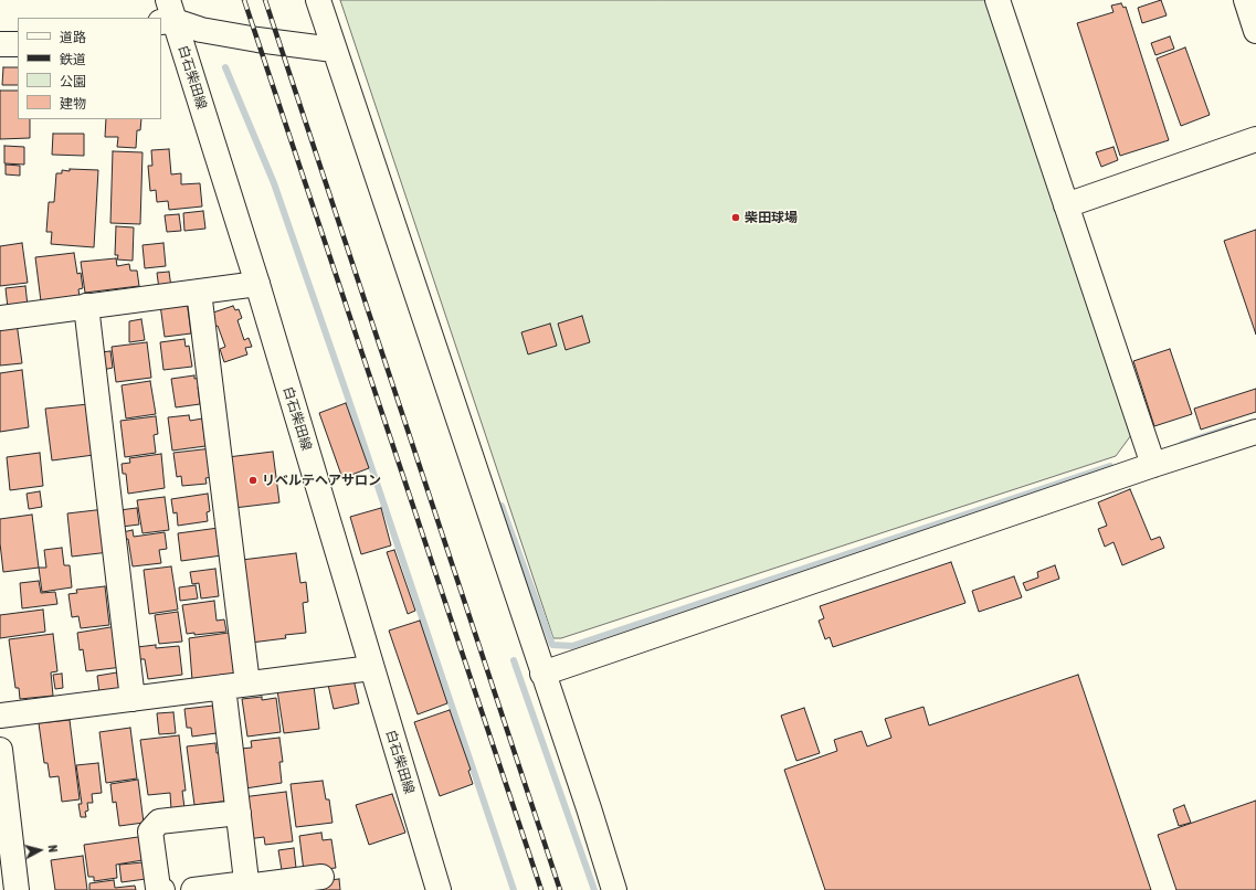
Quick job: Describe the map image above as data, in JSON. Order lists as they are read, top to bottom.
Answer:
{
  "streets": {
    "street": ["白石柴田線"]
  },
  "places": ["柴田球場", "リベルテヘアサロン"],
  "legend": [
    "道路",
    "鉄道",
    "公園",
    "建物"
  ],
  "north": "right"
}
